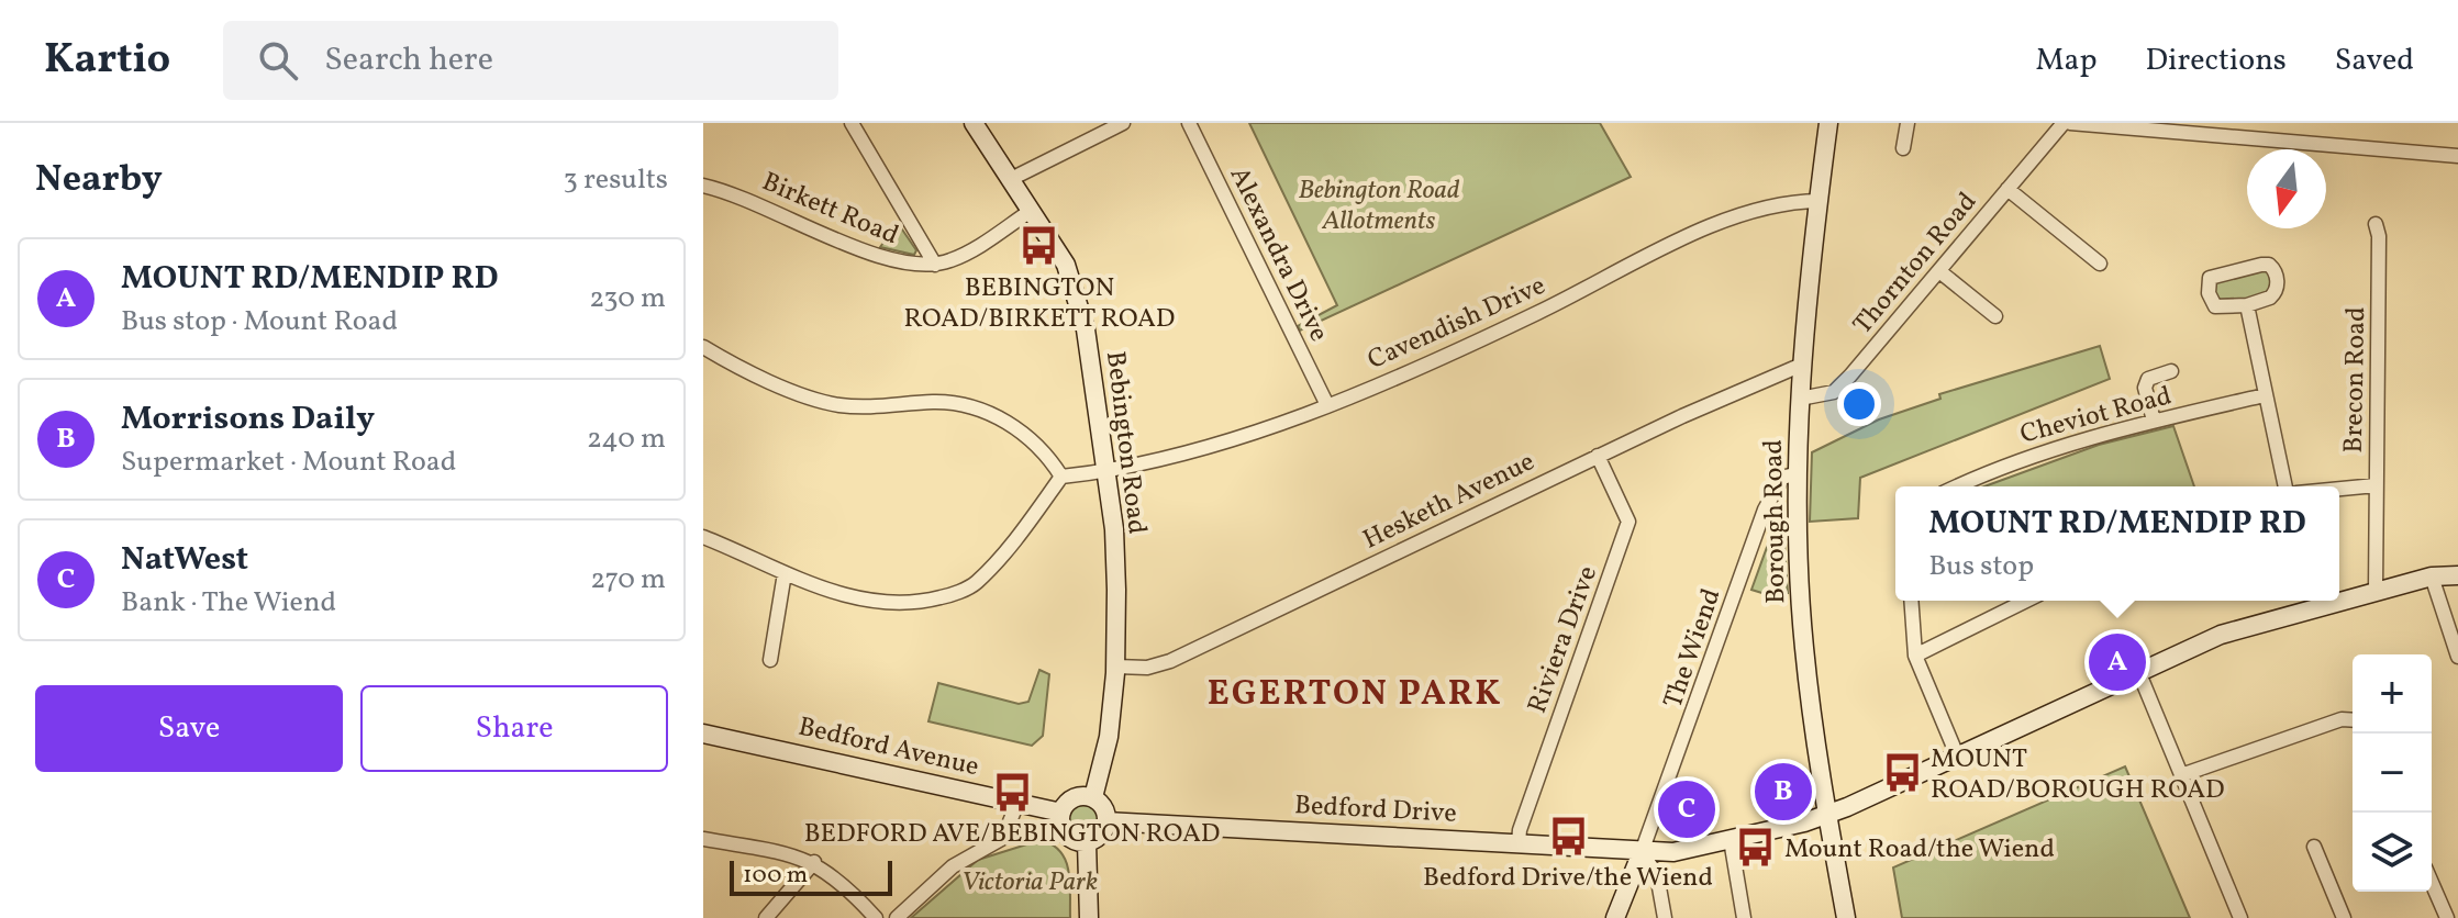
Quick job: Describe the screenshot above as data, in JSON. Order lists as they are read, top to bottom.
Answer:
{
  "streets": {
    "street": [
      "Birkett Road",
      "Alexandra Drive",
      "Thornton Road",
      "Cavendish Drive",
      "Brecon Road",
      "Cheviot Road",
      "Bebington Road",
      "Hesketh Avenue",
      "Borough Road",
      "Riviera Drive",
      "The Wiend",
      "Bedford Avenue",
      "Bedford Drive"
    ]
  },
  "crossings": [
    ["Birkett Road", "Bebington Road"],
    ["Alexandra Drive", "Cavendish Drive"],
    ["Thornton Road", "Borough Road"],
    ["Cavendish Drive", "Bebington Road"],
    ["Cavendish Drive", "Borough Road"],
    ["Brecon Road", "Bedford Drive"],
    ["Bebington Road", "Hesketh Avenue"],
    ["Bebington Road", "Bedford Avenue"],
    ["Bebington Road", "Bedford Drive"],
    ["Hesketh Avenue", "Borough Road"],
    ["Hesketh Avenue", "Riviera Drive"],
    ["Borough Road", "The Wiend"],
    ["Borough Road", "Bedford Drive"],
    ["Riviera Drive", "Bedford Drive"],
    ["The Wiend", "Bedford Drive"],
    ["Bedford Avenue", "Bedford Drive"]
  ],
  "districts": ["EGERTON PARK"],
  "parks": ["Bebington Road Allotments", "Victoria Park"],
  "places": {
    "bus stop": [
      "BEBINGTON ROAD/BIRKETT ROAD",
      "MOUNT ROAD/BOROUGH ROAD",
      "BEDFORD AVE/BEBINGTON ROAD",
      "Bedford Drive/the Wiend",
      "Mount Road/the Wiend"
    ]
  },
  "scale_bar": "100 m",
  "north": "bottom",
  "page": {
    "header": "Kartio",
    "search": "Search here",
    "nav": ["Map", "Directions", "Saved"],
    "heading": ["Nearby", "3 results"],
    "list": [
      {
        "mark": "A",
        "name": "MOUNT RD/MENDIP RD",
        "note": "Bus stop · Mount Road",
        "value": "230 m"
      },
      {
        "mark": "B",
        "name": "Morrisons Daily",
        "note": "Supermarket · Mount Road",
        "value": "240 m"
      },
      {
        "mark": "C",
        "name": "NatWest",
        "note": "Bank · The Wiend",
        "value": "270 m"
      }
    ],
    "popup": ["MOUNT RD/MENDIP RD", "Bus stop"],
    "pins": ["A", "B", "C"],
    "map_buttons": ["+", "−"],
    "buttons": ["Save", "Share"],
    "scale": "100 m"
  }
}
